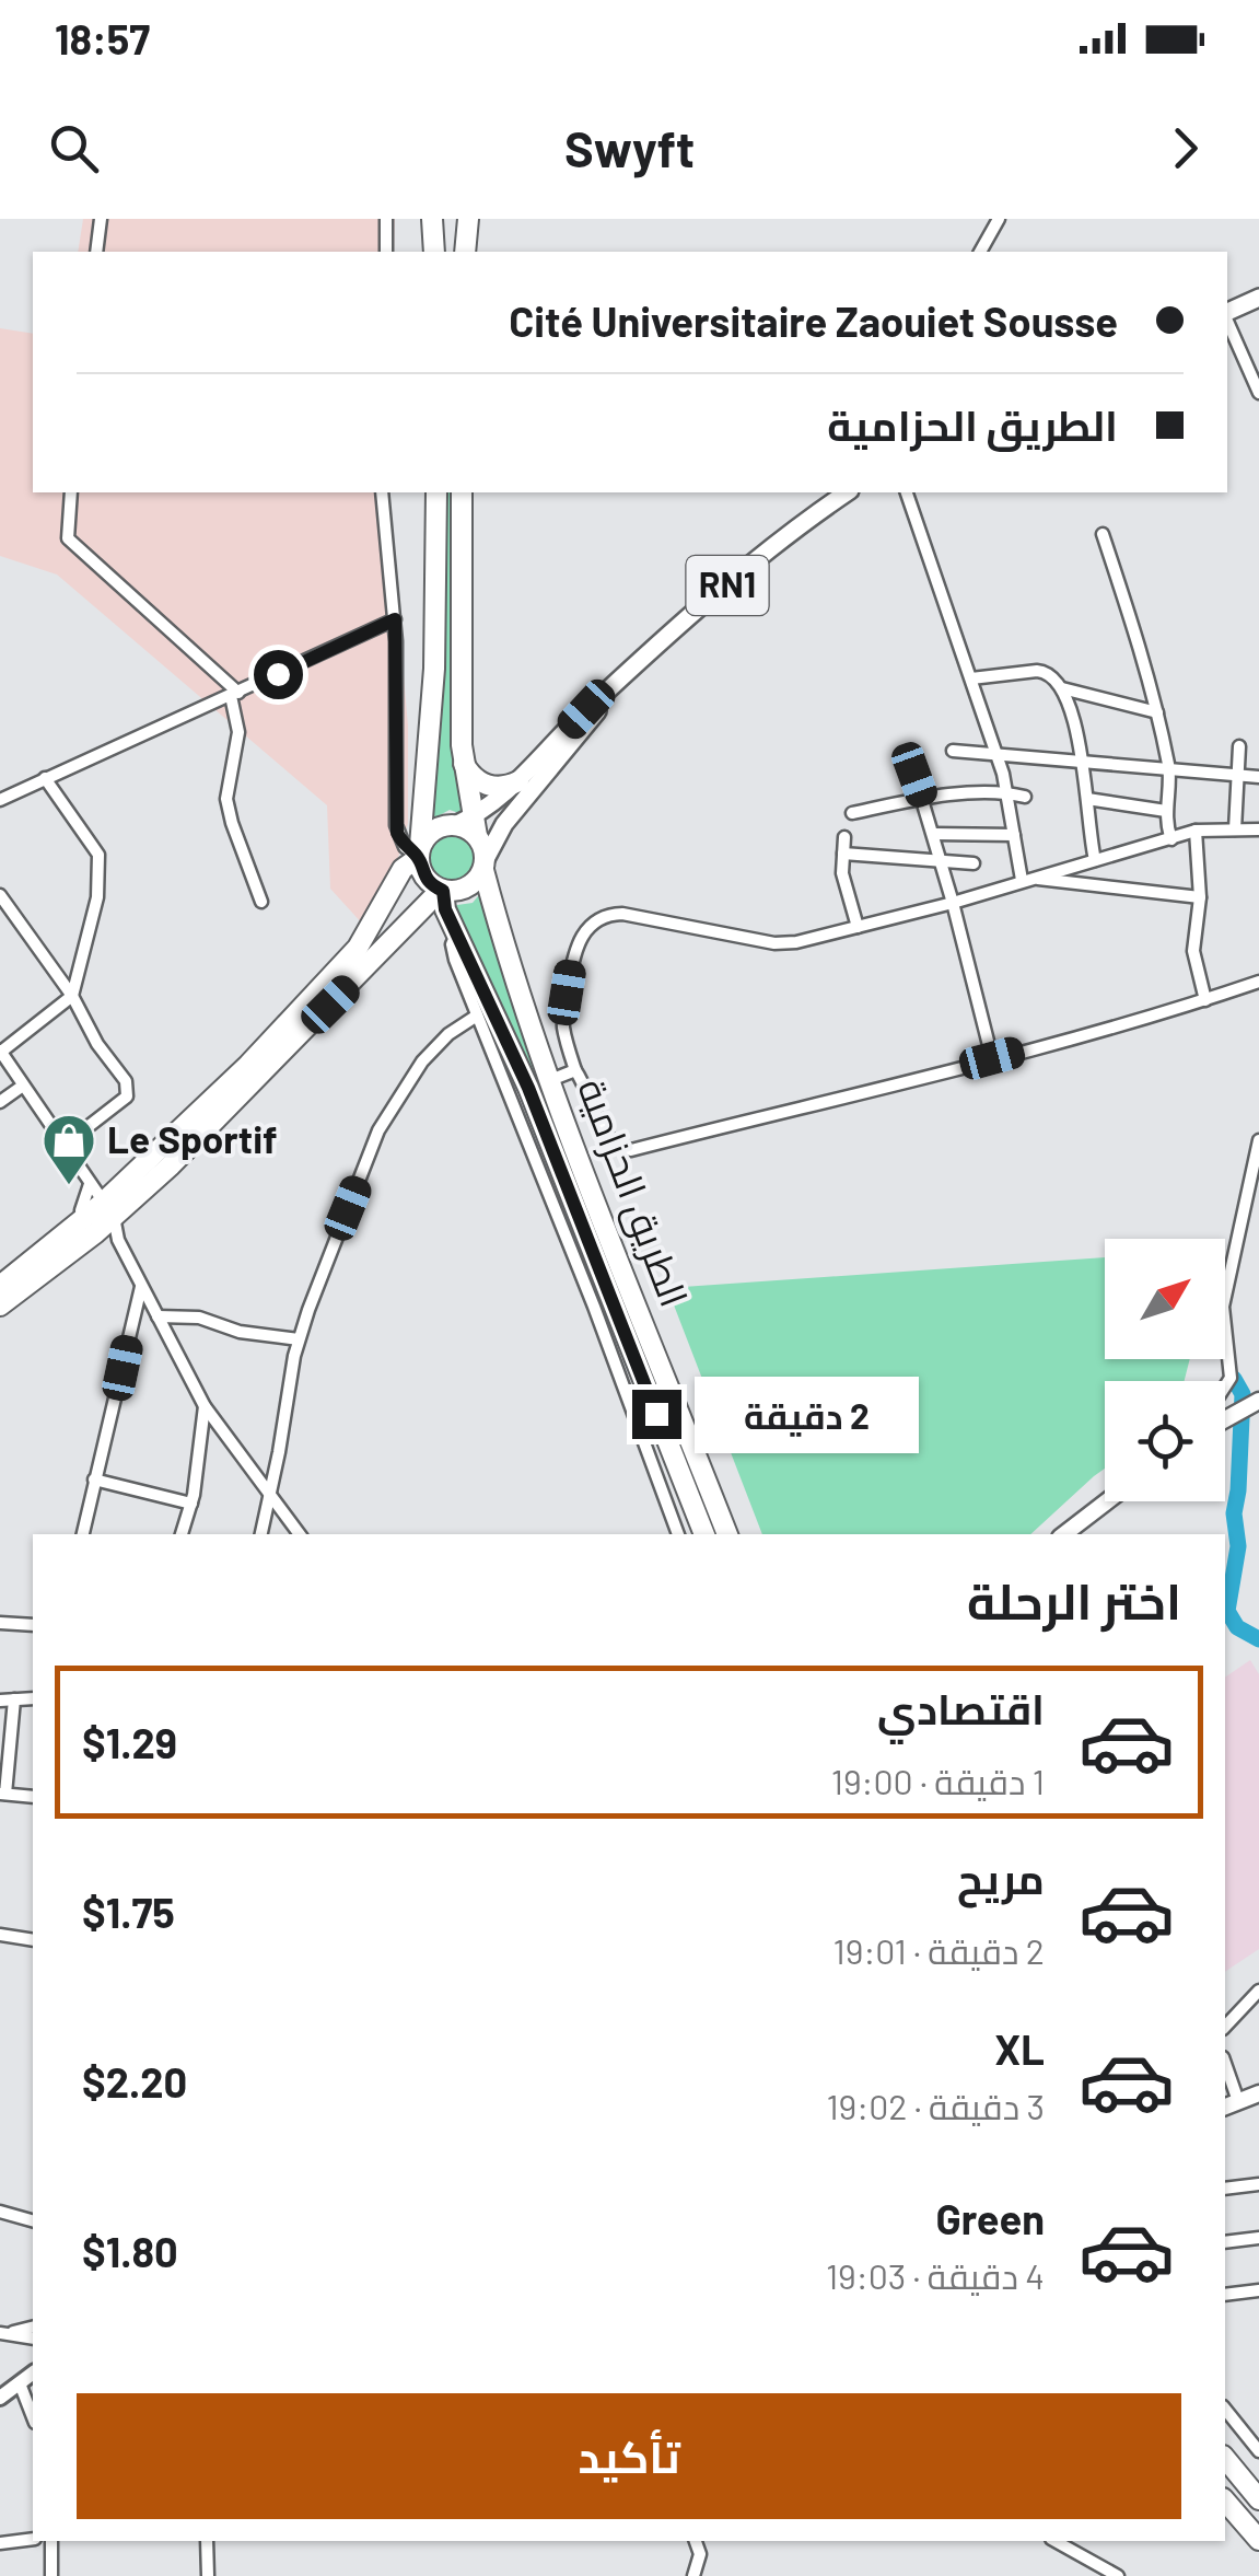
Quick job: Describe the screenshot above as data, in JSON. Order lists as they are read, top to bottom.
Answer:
{
  "streets": {
    "highway": ["RN1", "الطريق الحزامية"]
  },
  "crossings": [
    ["RN1", "الطريق الحزامية"]
  ],
  "places": {
    "shop": ["Le Sportif"]
  },
  "north": "top right",
  "page": {
    "status": "18:57",
    "header": "Swyft",
    "banner": ["Cité Universitaire Zaouiet Sousse", "الطريق الحزامية"],
    "bubble": "2 دقيقة",
    "heading": "اختر الرحلة",
    "list": [
      {
        "name": "اقتصادي",
        "note": "1 دقيقة · 19:00",
        "value": "$1.29"
      },
      {
        "name": "مريح",
        "note": "2 دقيقة · 19:01",
        "value": "$1.75"
      },
      {
        "name": "XL",
        "note": "3 دقيقة · 19:02",
        "value": "$2.20"
      },
      {
        "name": "Green",
        "note": "4 دقيقة · 19:03",
        "value": "$1.80"
      }
    ],
    "buttons": "تأكيد"
  }
}
